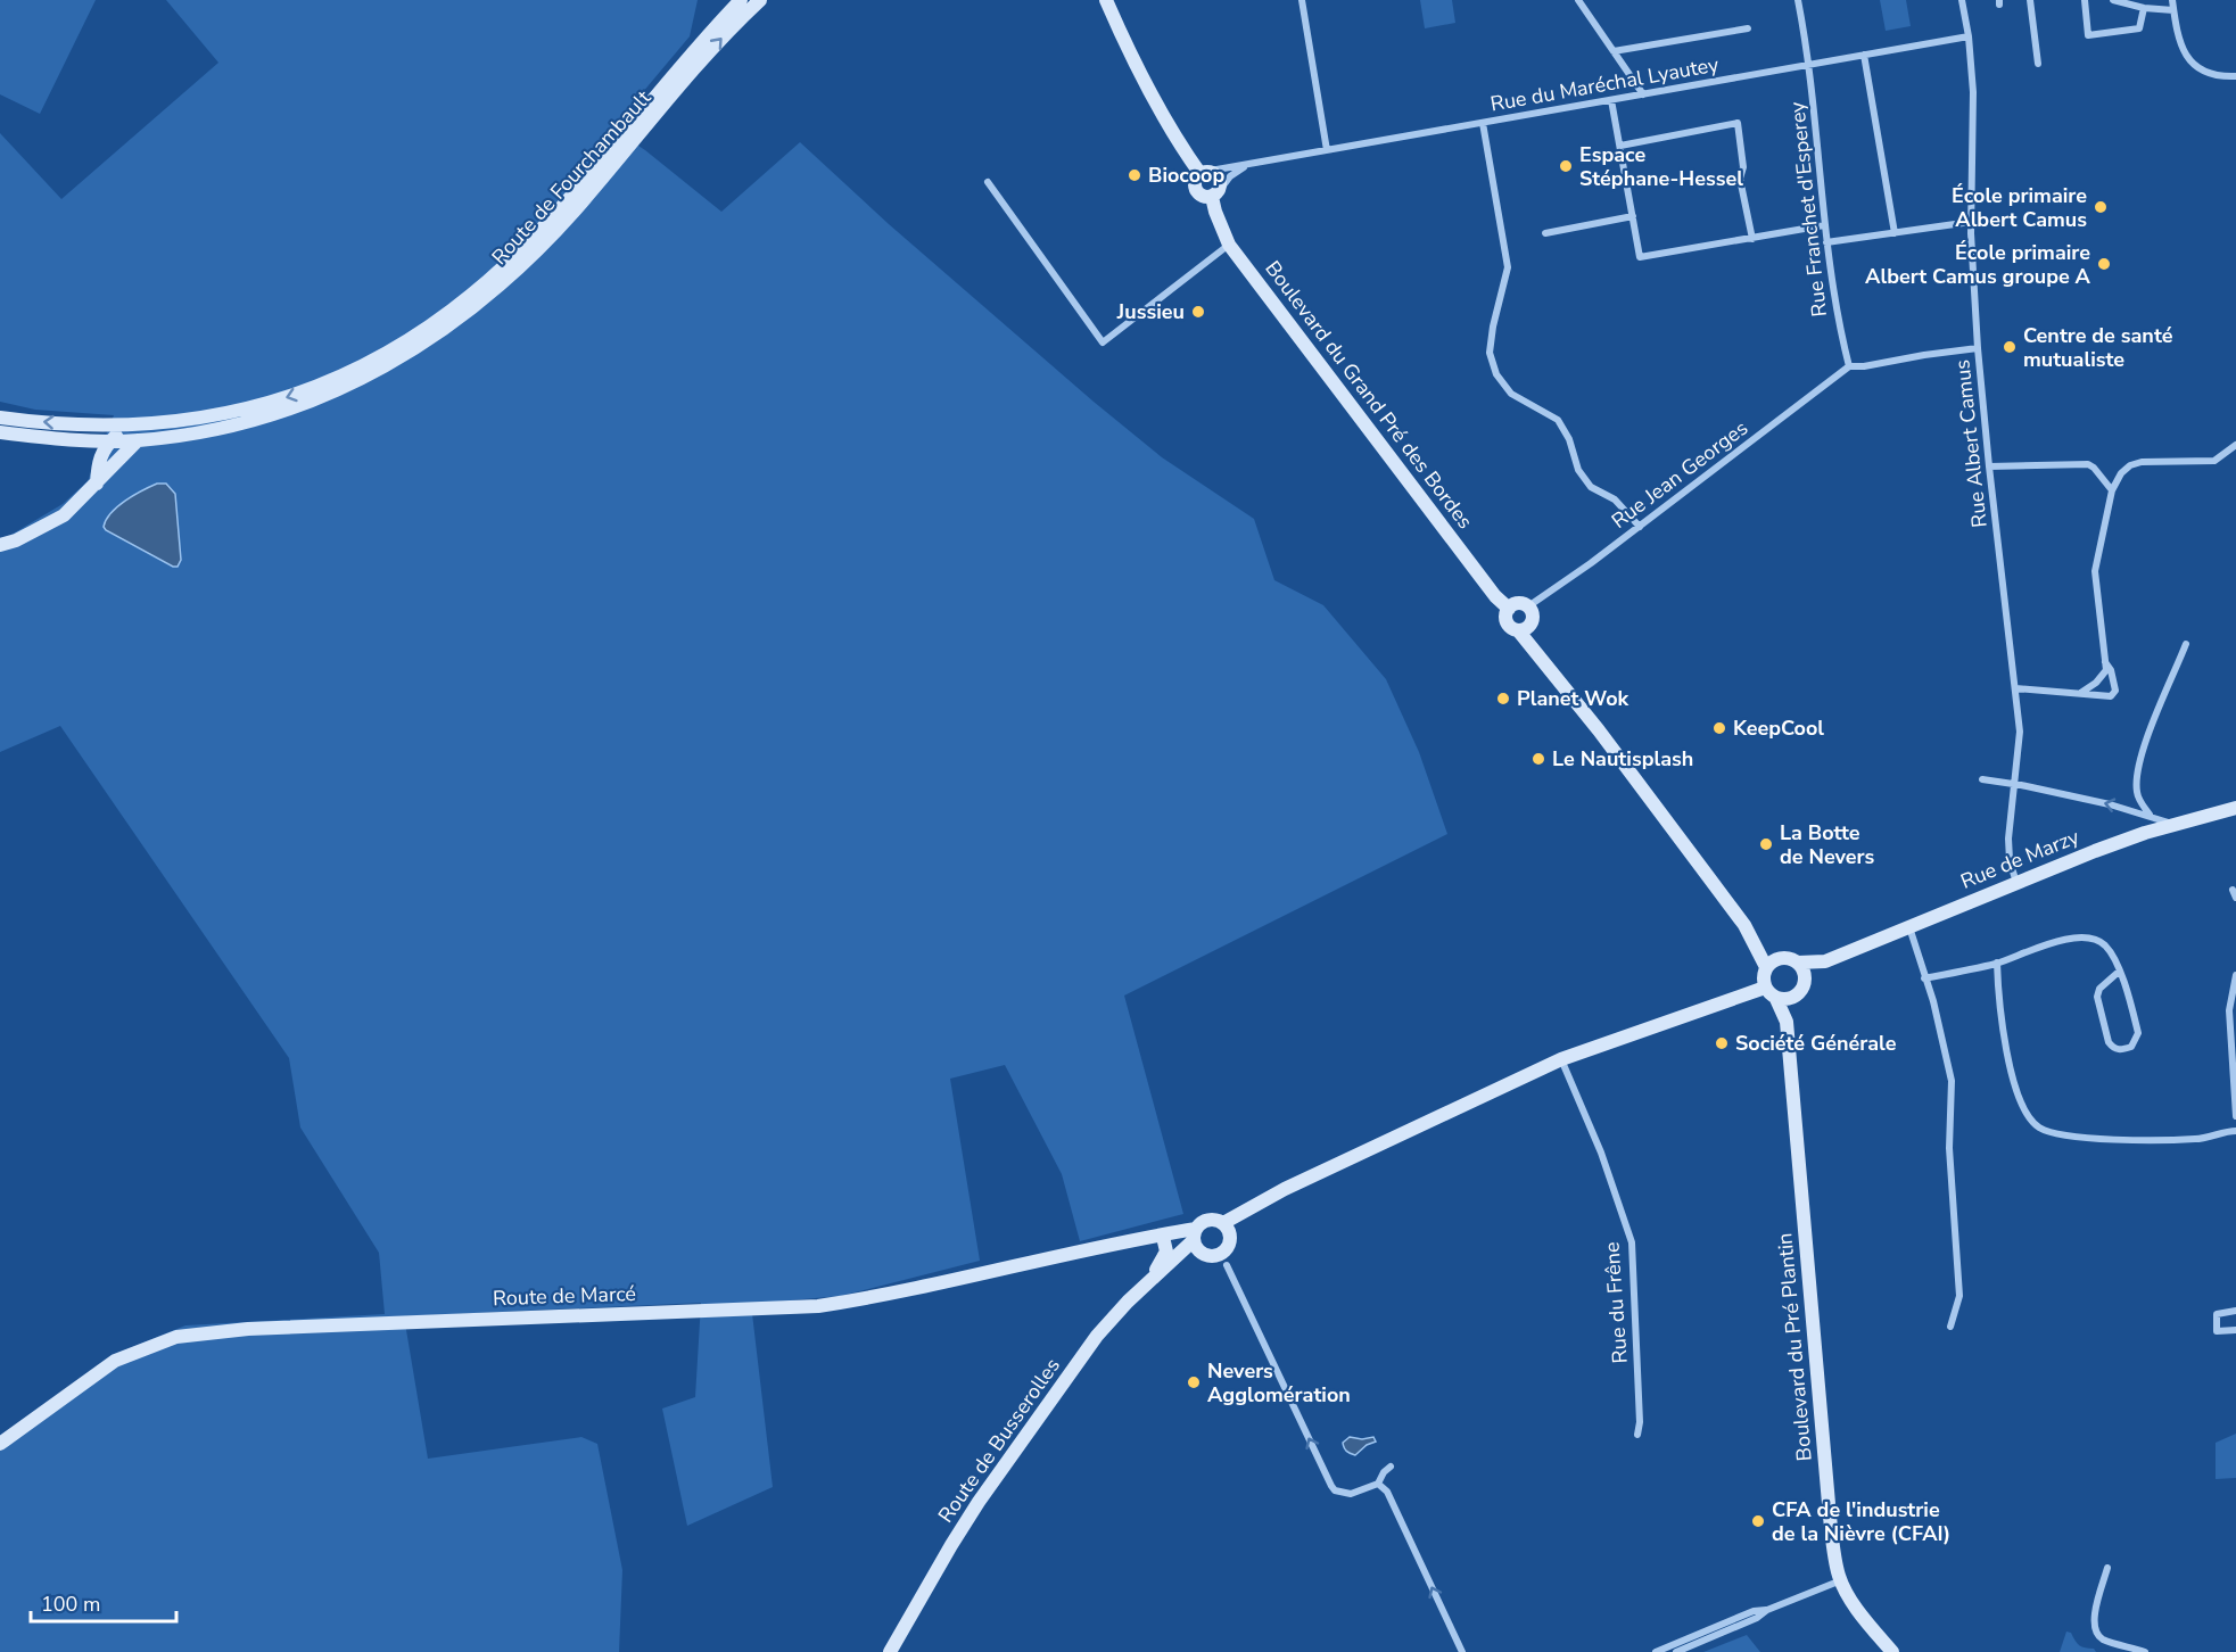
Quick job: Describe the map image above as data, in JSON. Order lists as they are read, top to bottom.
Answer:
{
  "streets": {
    "main road": [
      "Route de Fourchambault",
      "Boulevard du Grand Pré des Bordes",
      "Rue de Marzy",
      "Route de Marcé",
      "Boulevard du Pré Plantin",
      "Route de Busserolles"
    ],
    "street": [
      "Rue du Maréchal Lyautey",
      "Rue Franchet d'Esperey",
      "Rue Albert Camus",
      "Rue Jean Georges",
      "Rue du Frêne"
    ]
  },
  "crossings": [
    ["Rue du Maréchal Lyautey", "Rue Franchet d'Esperey"],
    ["Rue du Maréchal Lyautey", "Boulevard du Grand Pré des Bordes"],
    ["Rue du Maréchal Lyautey", "Rue Albert Camus"],
    ["Rue Franchet d'Esperey", "Rue Jean Georges"],
    ["Boulevard du Grand Pré des Bordes", "Rue Jean Georges"],
    ["Rue Albert Camus", "Rue de Marzy"],
    ["Rue de Marzy", "Boulevard du Pré Plantin"],
    ["Route de Marcé", "Route de Busserolles"]
  ],
  "places": [
    "Espace Stéphane-Hessel",
    "Biocoop",
    "École primaire Albert Camus",
    "École primaire Albert Camus groupe A",
    "Jussieu",
    "Centre de santé mutualiste",
    "Planet Wok",
    "KeepCool",
    "Le Nautisplash",
    "La Botte de Nevers",
    "Société Générale",
    "Nevers Agglomération",
    "CFA de l'industrie de la Nièvre (CFAI)"
  ],
  "scale_bar": "100 m"
}
